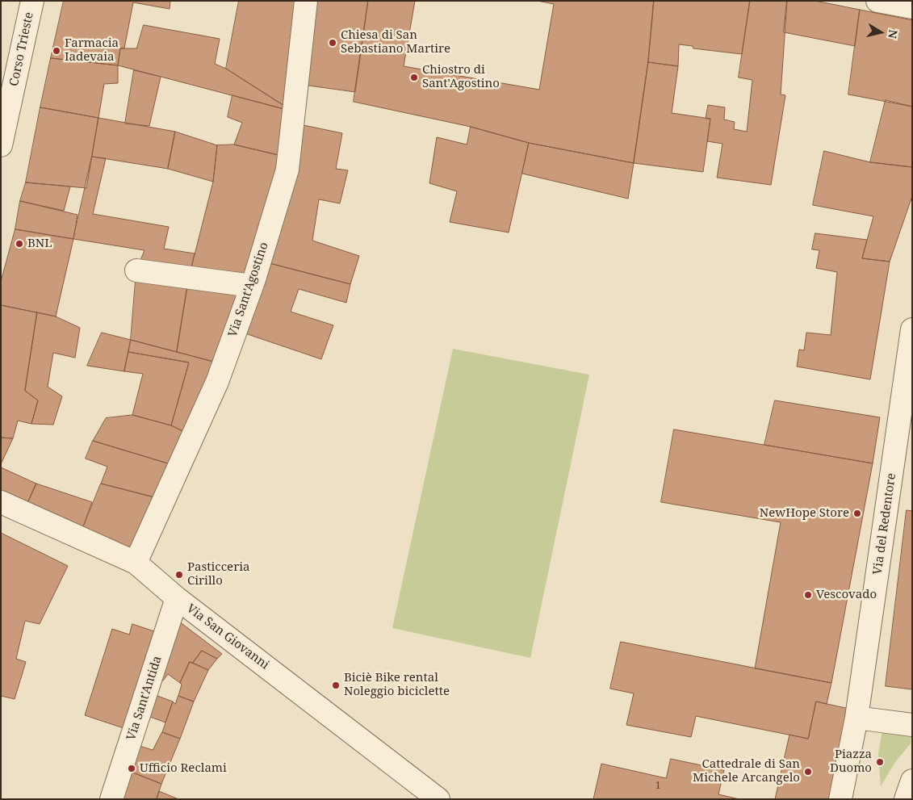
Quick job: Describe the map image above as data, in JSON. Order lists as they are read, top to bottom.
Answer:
{
  "streets": {
    "street": [
      "Corso Trieste",
      "Via Sant'Agostino",
      "Via del Redentore",
      "Via San Giovanni",
      "Via Sant'Antida"
    ]
  },
  "crossings": [
    ["Via Sant'Agostino", "Via San Giovanni"],
    ["Via San Giovanni", "Via Sant'Antida"]
  ],
  "places": [
    "Chiesa di San Sebastiano Martire",
    "Farmacia Iadevaia",
    "Chiostro di Sant'Agostino",
    "BNL",
    "NewHope Store",
    "Pasticceria Cirillo",
    "Vescovado",
    "Biciè Bike rental Noleggio biciclette",
    "Piazza Duomo",
    "Ufficio Reclami",
    "Cattedrale di San Michele Arcangelo"
  ],
  "house_numbers": ["1"],
  "north": "right"
}
